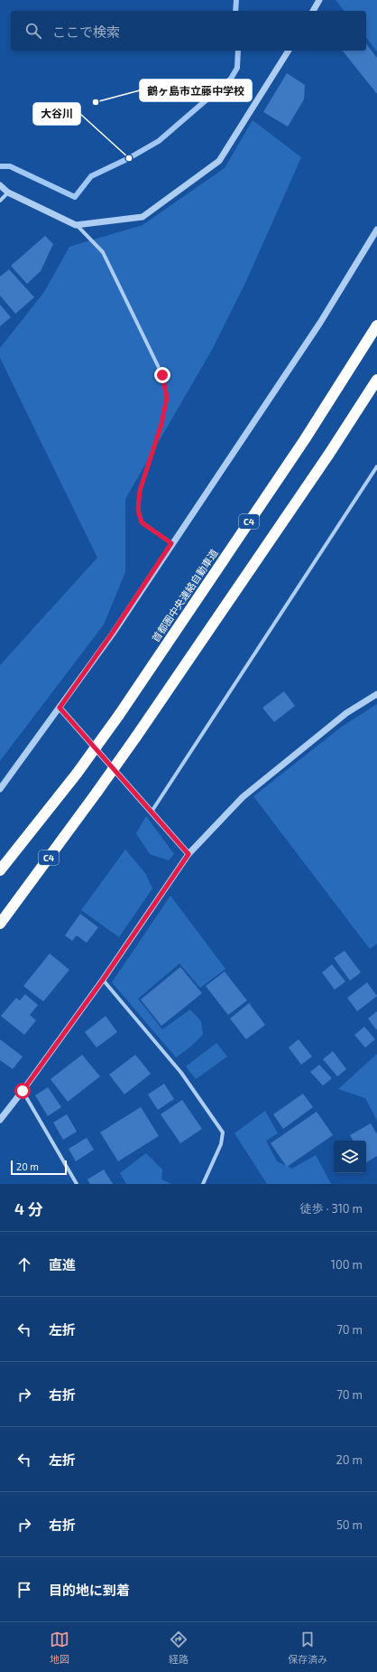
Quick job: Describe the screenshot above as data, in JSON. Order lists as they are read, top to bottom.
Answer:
{
  "streets": {
    "highway": ["C4", "首都圏中央連絡自動車道"]
  },
  "places": ["鶴ヶ島市立藤中学校", "大谷川"],
  "scale_bar": "20 m",
  "page": {
    "search": "ここで検索",
    "scale": "20 m",
    "heading": ["4 分", "徒歩 · 310 m"],
    "list": [
      ["直進", "100 m"],
      ["左折", "70 m"],
      ["右折", "70 m"],
      ["左折", "20 m"],
      ["右折", "50 m"],
      "目的地に到着"
    ],
    "nav": ["地図", "経路", "保存済み"]
  }
}
